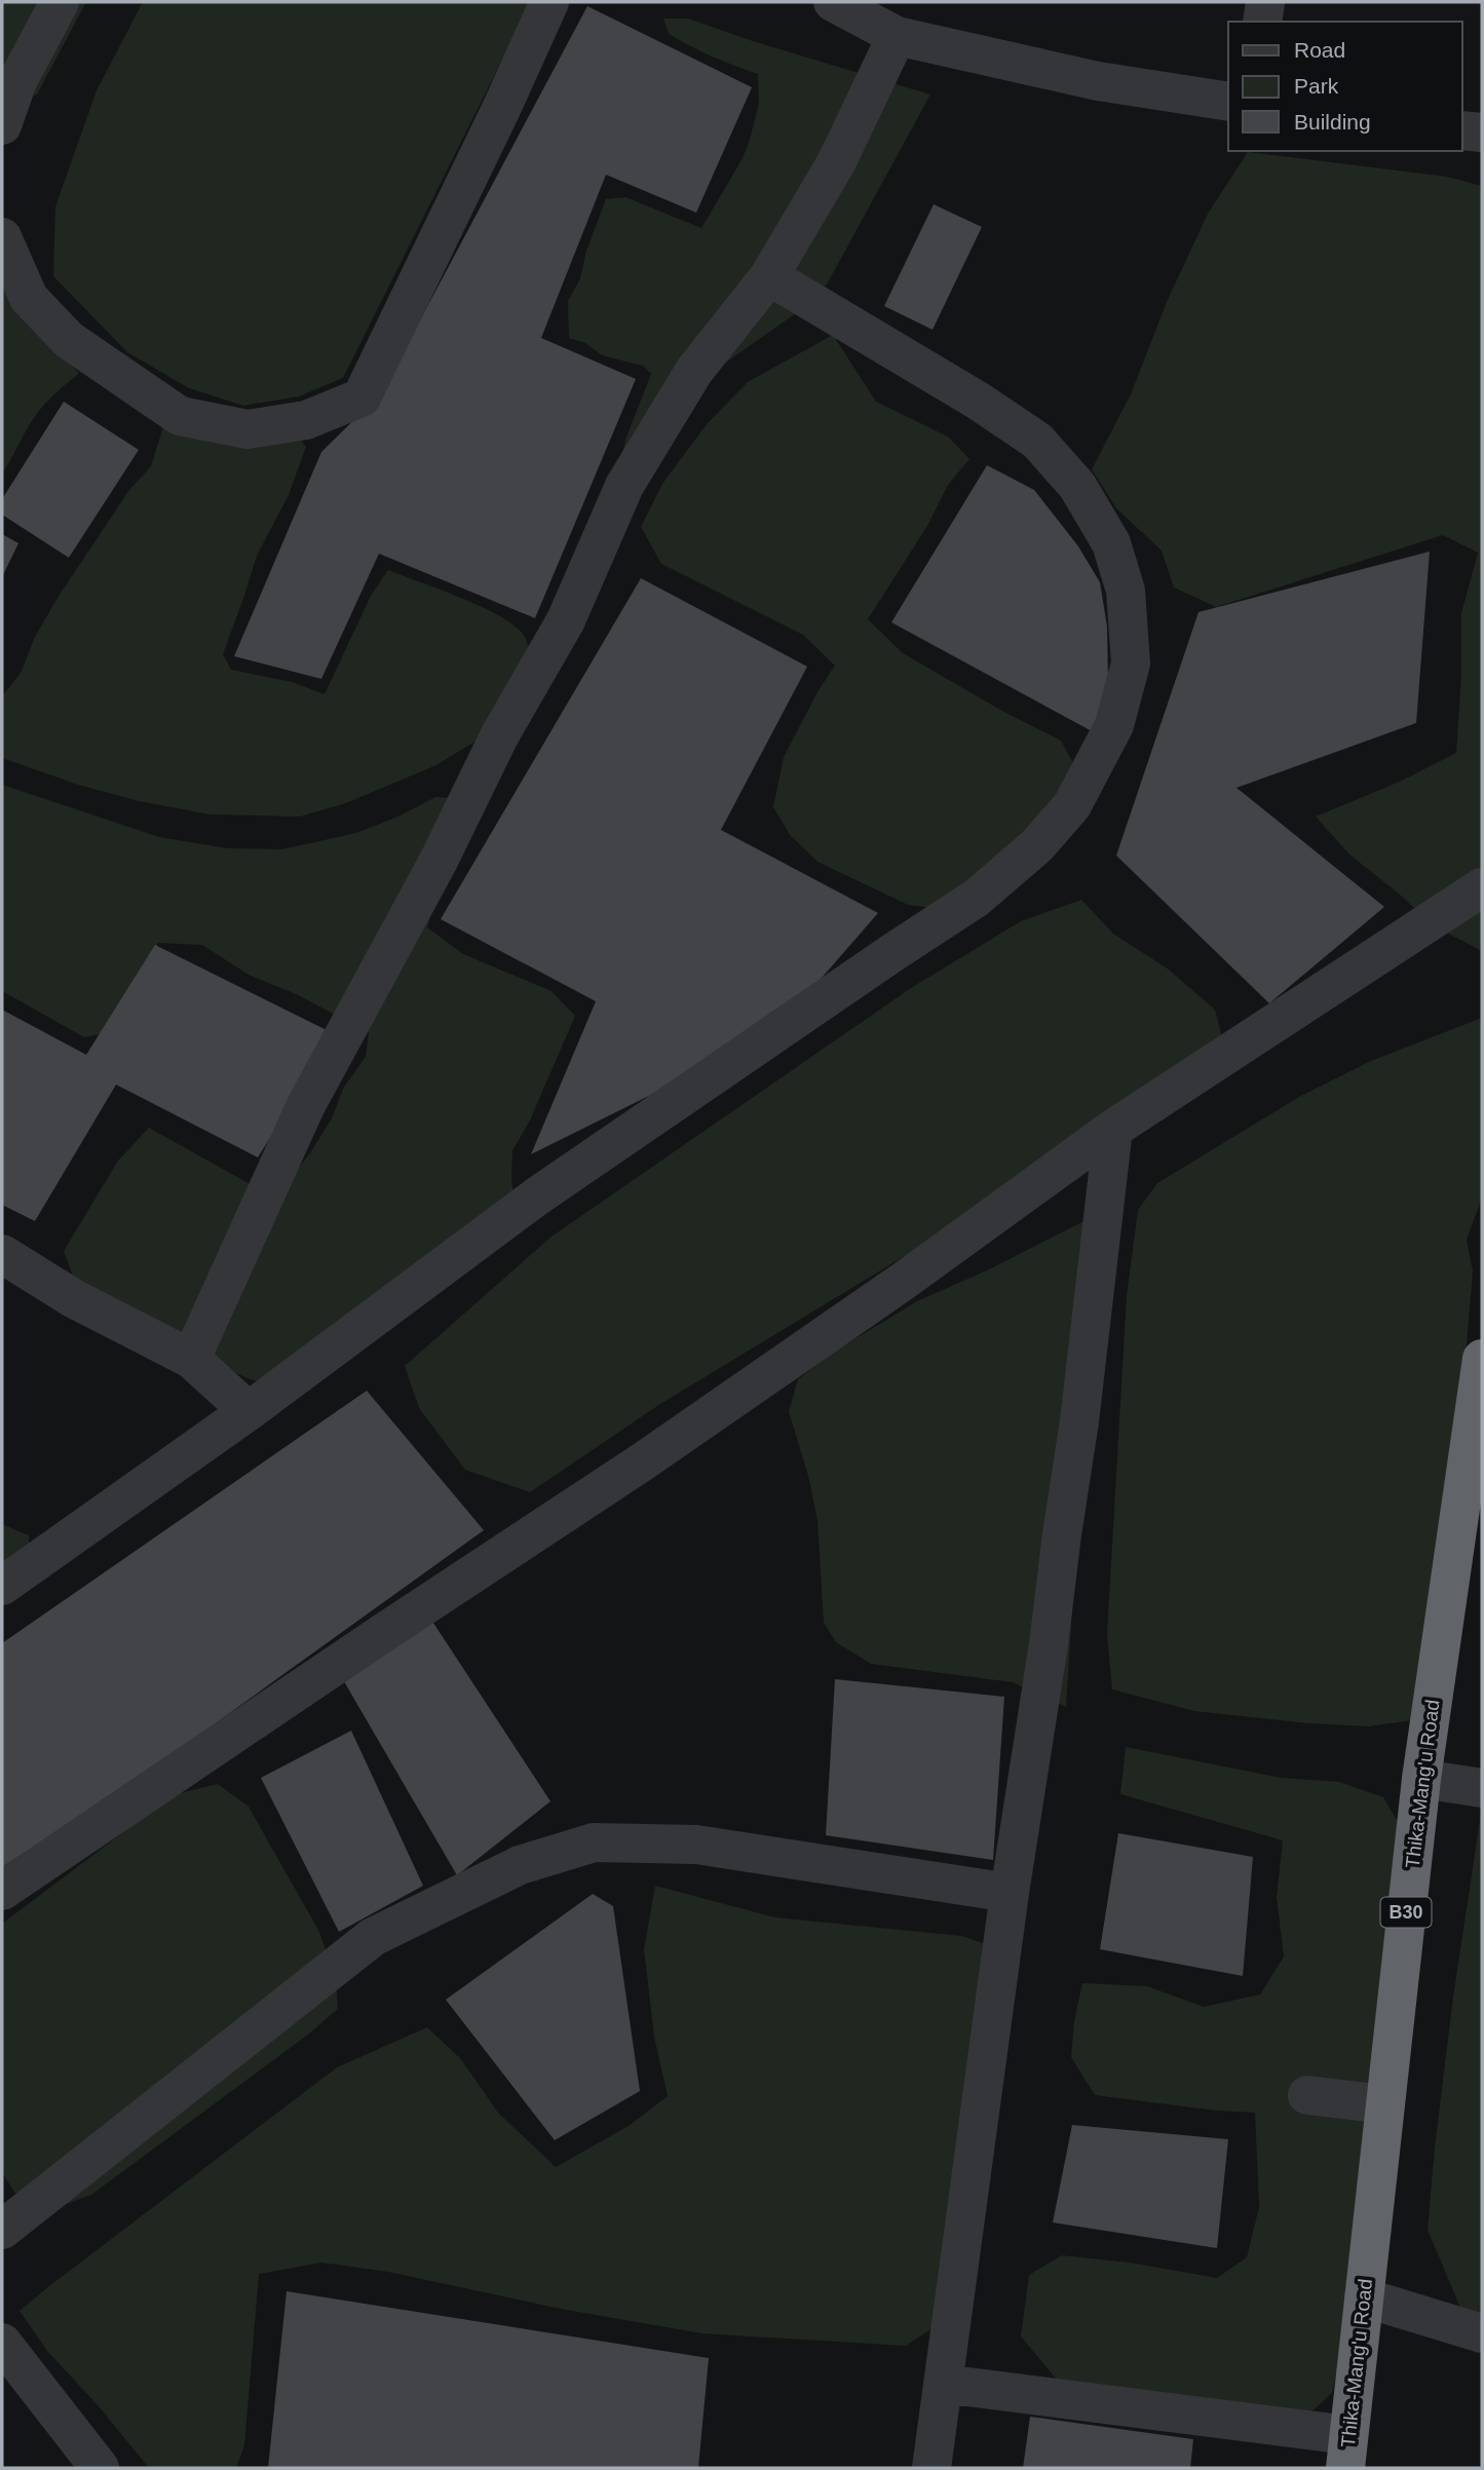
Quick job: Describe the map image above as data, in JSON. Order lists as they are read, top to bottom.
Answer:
{
  "streets": {
    "highway": ["Thika-Mang'u Road", "B30"]
  },
  "legend": ["Road", "Park", "Building"]
}
